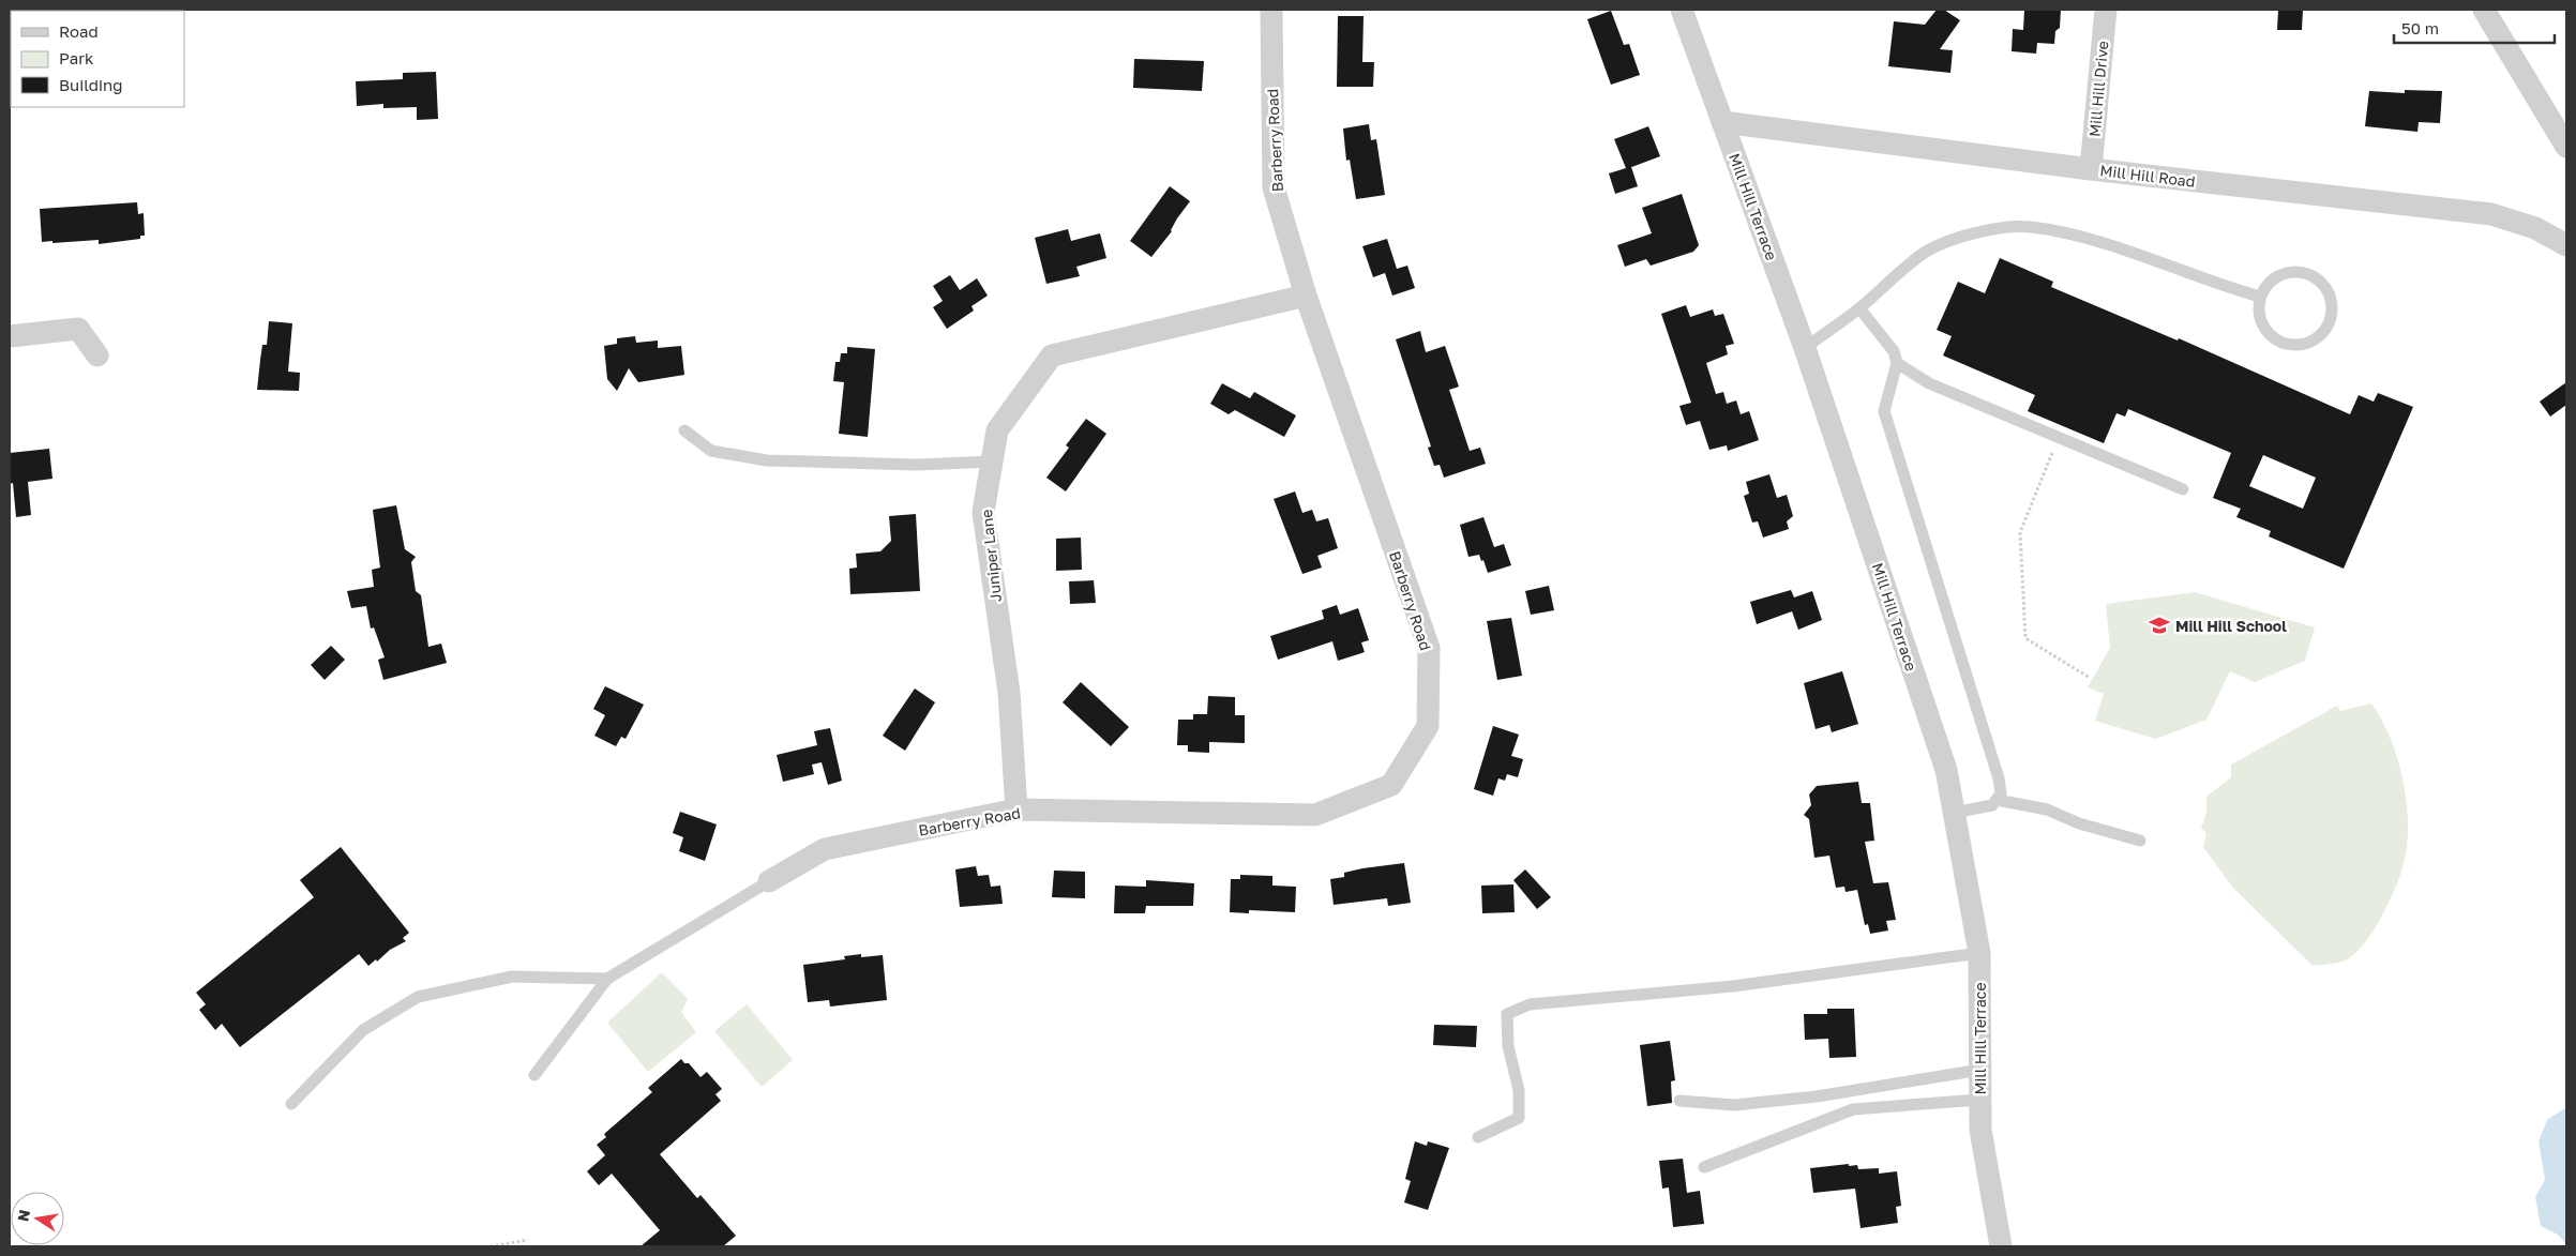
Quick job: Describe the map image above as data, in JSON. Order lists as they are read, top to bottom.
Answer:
{
  "streets": {
    "street": [
      "Mill Hill Drive",
      "Barberry Road",
      "Mill Hill Road",
      "Mill Hill Terrace",
      "Juniper Lane"
    ]
  },
  "crossings": [
    ["Mill Hill Drive", "Mill Hill Road"],
    ["Barberry Road", "Juniper Lane"],
    ["Mill Hill Road", "Mill Hill Terrace"]
  ],
  "places": {
    "school or university": ["Mill Hill School"]
  },
  "legend": ["Road", "Park", "Building"],
  "scale_bar": "50 m",
  "north": "left"
}
